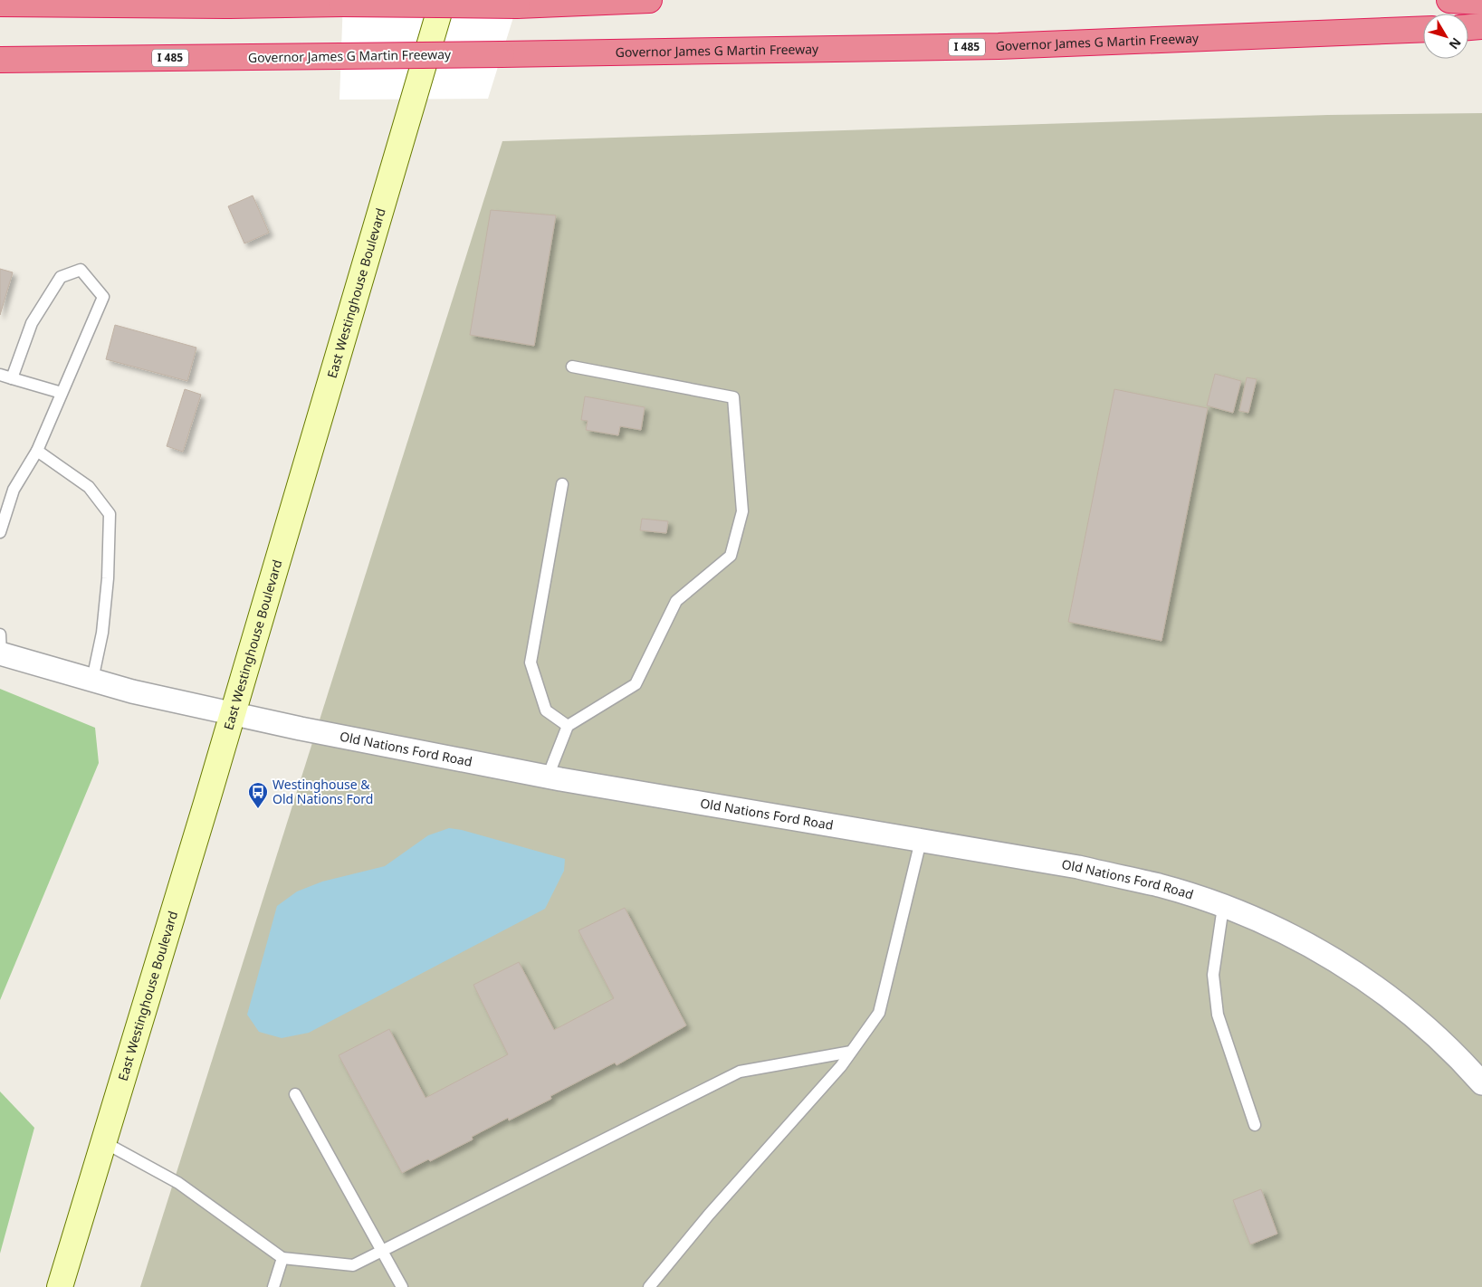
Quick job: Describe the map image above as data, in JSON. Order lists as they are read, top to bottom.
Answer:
{
  "streets": {
    "highway": ["Governor James G Martin Freeway", "I 485"],
    "main road": ["East Westinghouse Boulevard"],
    "street": ["Old Nations Ford Road"]
  },
  "crossings": [
    ["East Westinghouse Boulevard", "Old Nations Ford Road"]
  ],
  "places": {
    "bus stop": ["Westinghouse & Old Nations Ford"]
  },
  "north": "bottom right"
}
